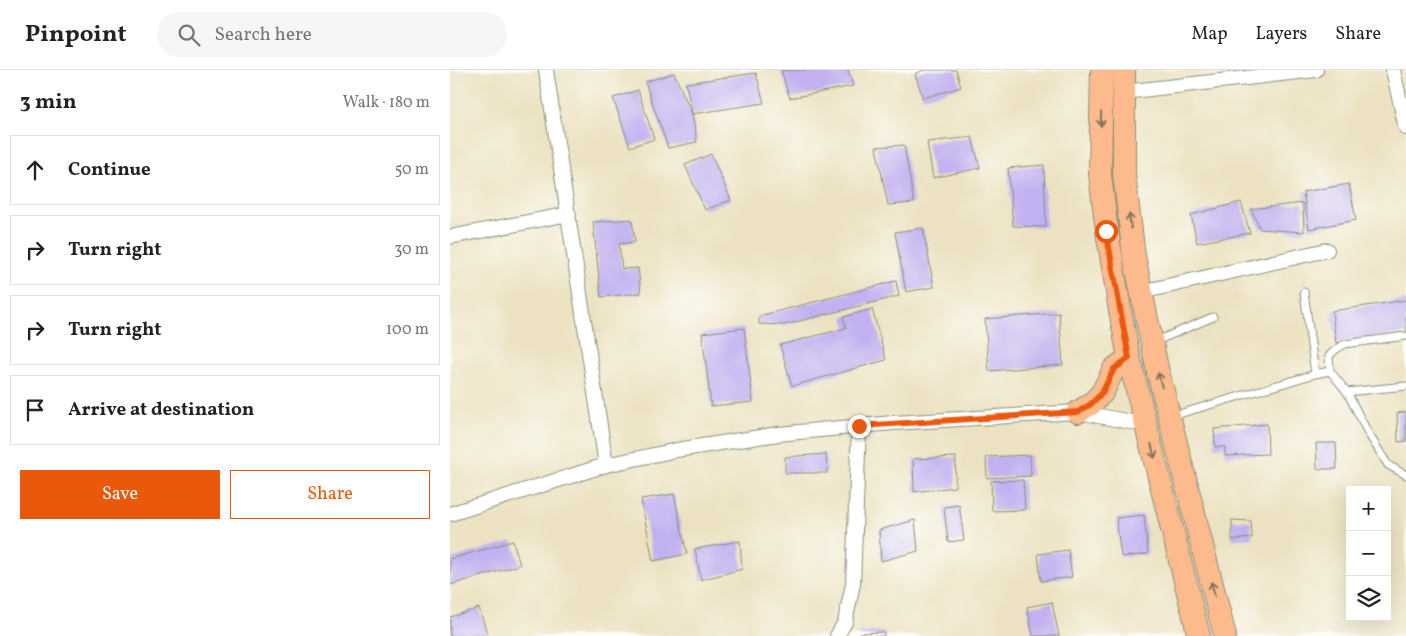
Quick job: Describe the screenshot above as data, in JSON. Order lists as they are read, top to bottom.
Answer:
{
  "page": {
    "header": "Pinpoint",
    "search": "Search here",
    "nav": ["Map", "Layers", "Share"],
    "heading": ["3 min", "Walk · 180 m"],
    "list": [
      ["Continue", "50 m"],
      ["Turn right", "30 m"],
      ["Turn right", "100 m"],
      "Arrive at destination"
    ],
    "buttons": ["Save", "Share"],
    "map_buttons": ["+", "−"]
  }
}
